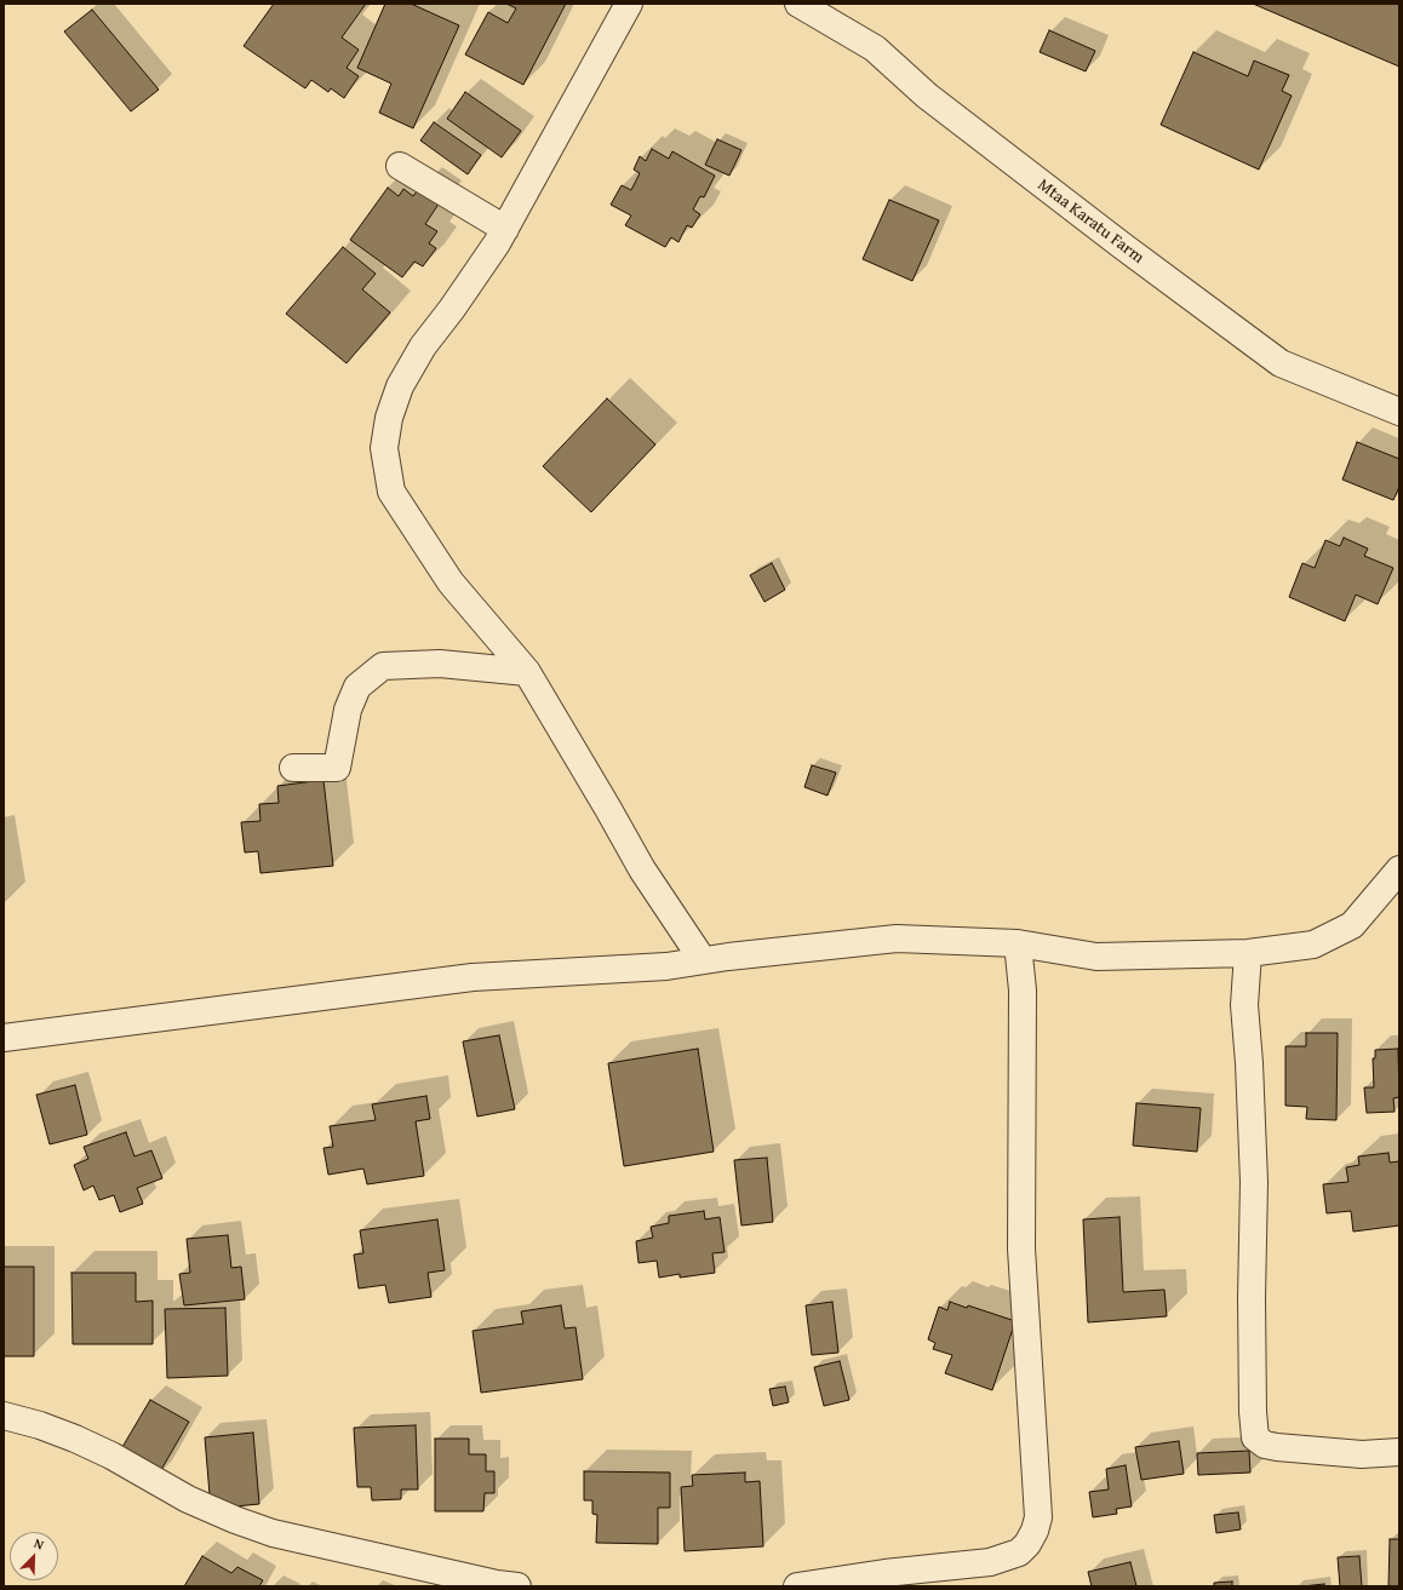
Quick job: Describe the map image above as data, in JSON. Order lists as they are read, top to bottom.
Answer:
{
  "streets": {
    "street": ["Mtaa Karatu Farm"]
  },
  "north": "top right"
}
